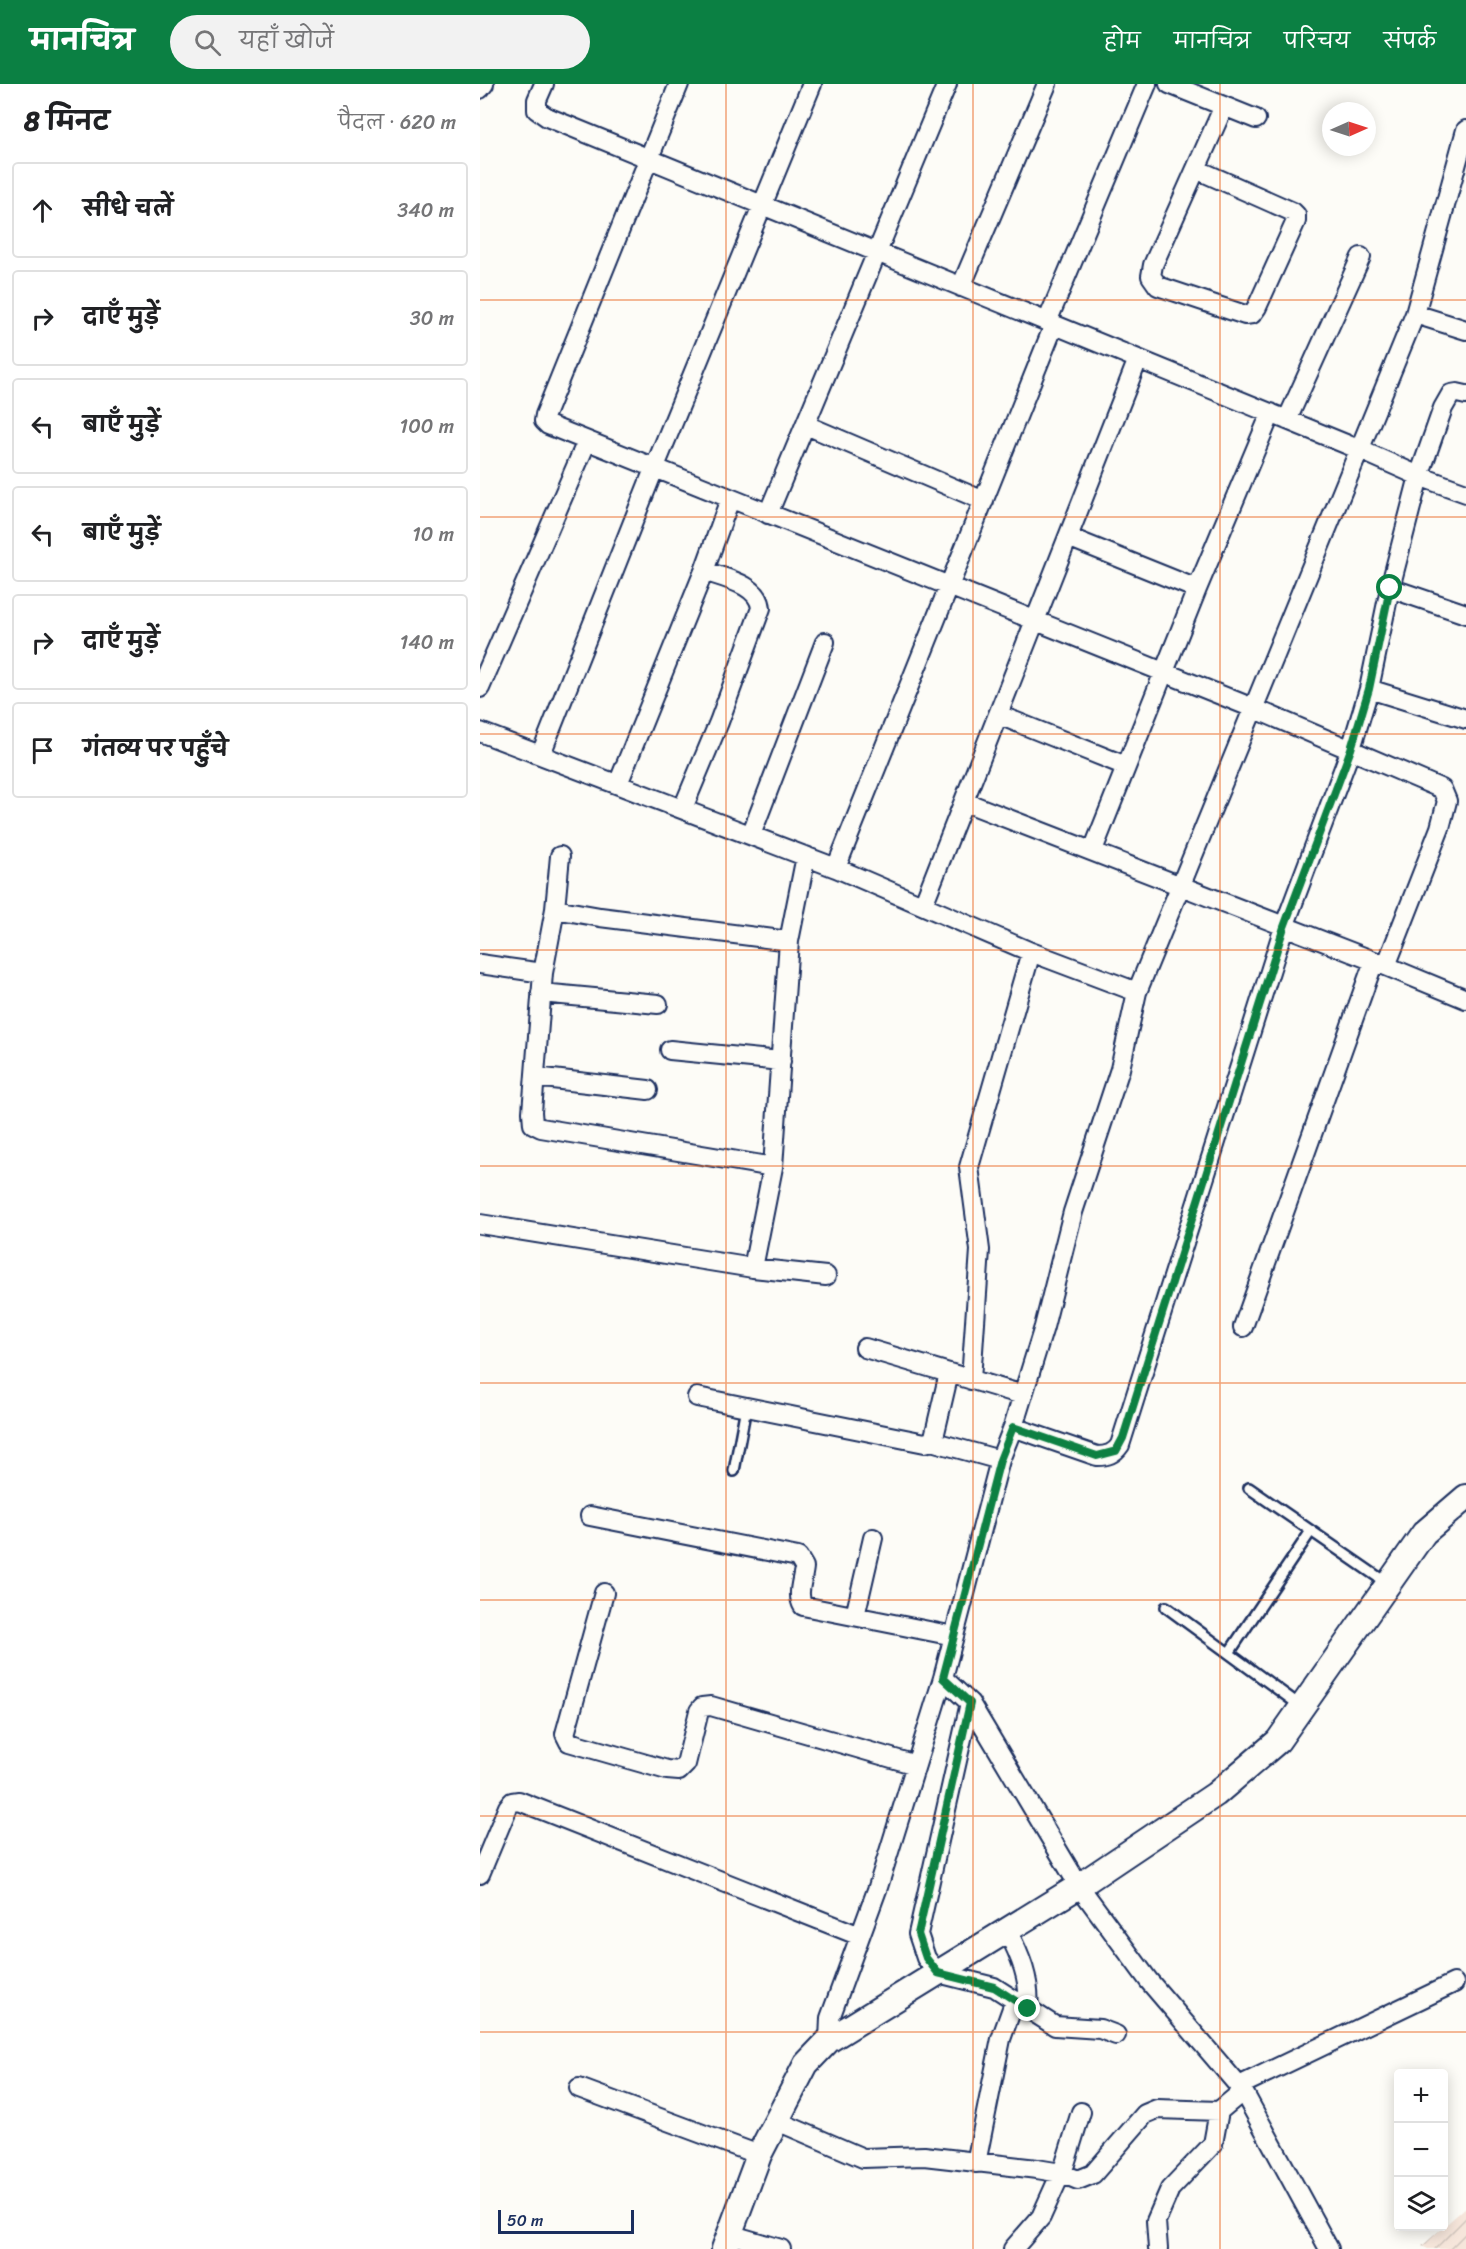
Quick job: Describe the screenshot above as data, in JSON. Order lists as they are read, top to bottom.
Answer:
{
  "scale_bar": "50 m",
  "north": "right",
  "page": {
    "header": "मानचित्र",
    "search": "यहाँ खोजें",
    "nav": [
      "होम",
      "मानचित्र",
      "परिचय",
      "संपर्क"
    ],
    "heading": ["8 मिनट", "पैदल · 620 m"],
    "list": [
      ["सीधे चलें", "340 m"],
      ["दाएँ मुड़ें", "30 m"],
      ["बाएँ मुड़ें", "100 m"],
      ["बाएँ मुड़ें", "10 m"],
      ["दाएँ मुड़ें", "140 m"],
      "गंतव्य पर पहुँचे"
    ],
    "map_buttons": ["+", "−"],
    "scale": "50 m"
  }
}
